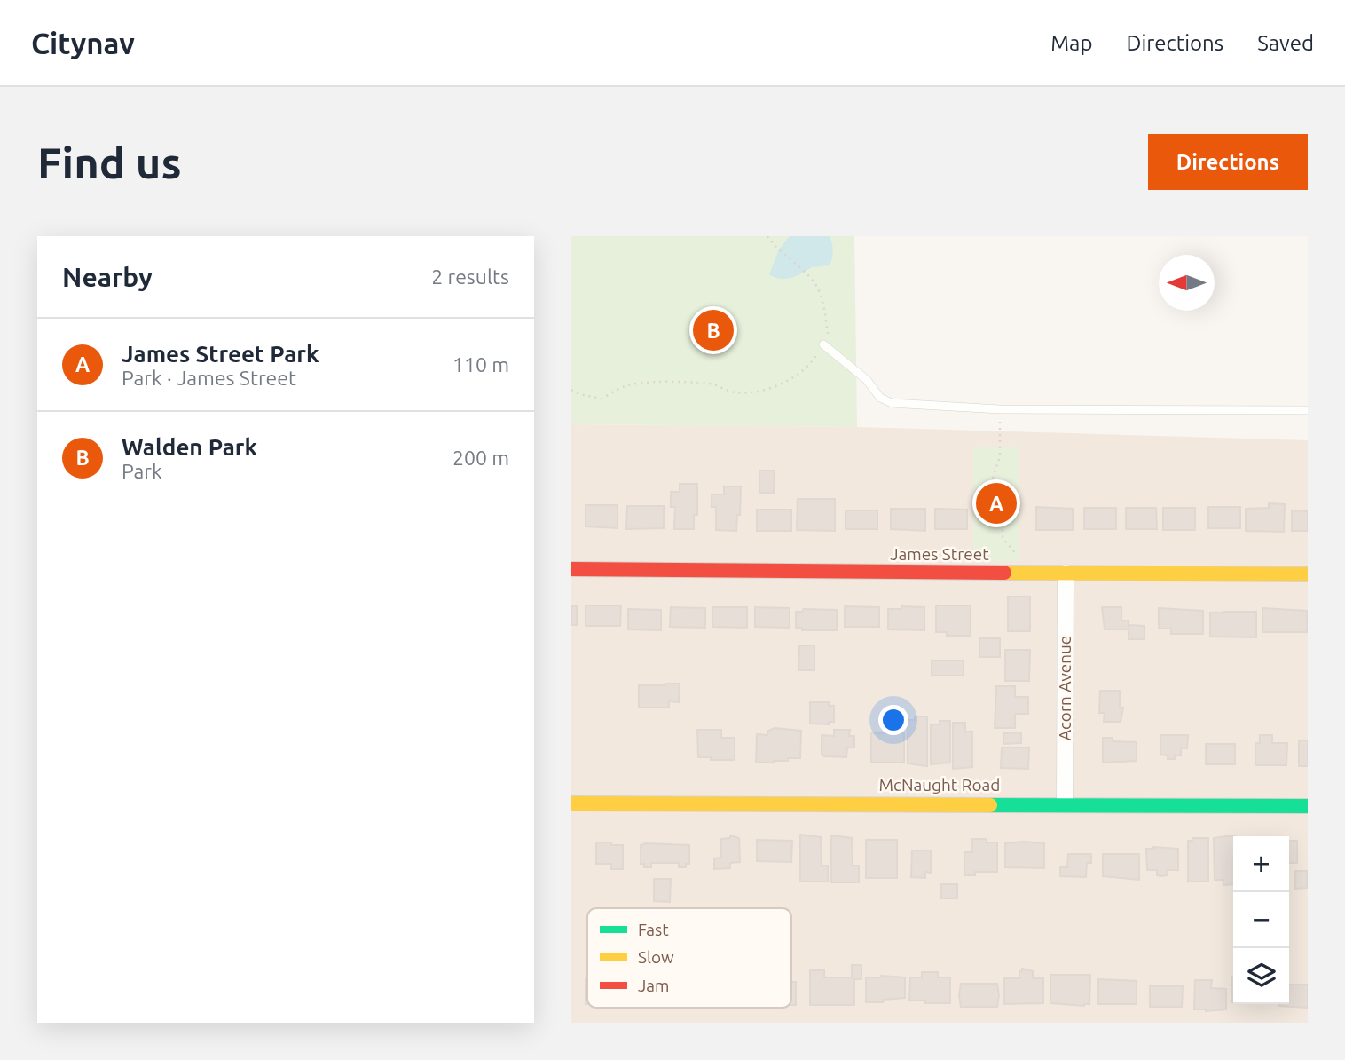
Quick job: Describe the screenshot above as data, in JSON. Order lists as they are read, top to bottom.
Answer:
{
  "streets": {
    "street": ["James Street", "Acorn Avenue", "McNaught Road"]
  },
  "crossings": [
    ["James Street", "Acorn Avenue"],
    ["Acorn Avenue", "McNaught Road"]
  ],
  "legend": ["Fast", "Slow", "Jam"],
  "north": "left",
  "page": {
    "header": "Citynav",
    "nav": ["Map", "Directions", "Saved"],
    "buttons": "Directions",
    "title": "Find us",
    "heading": ["Nearby", "2 results"],
    "pins": ["B", "A"],
    "list": [
      {
        "mark": "A",
        "name": "James Street Park",
        "note": "Park · James Street",
        "value": "110 m"
      },
      {
        "mark": "B",
        "name": "Walden Park",
        "note": "Park",
        "value": "200 m"
      }
    ],
    "map_buttons": ["+", "−"]
  }
}
